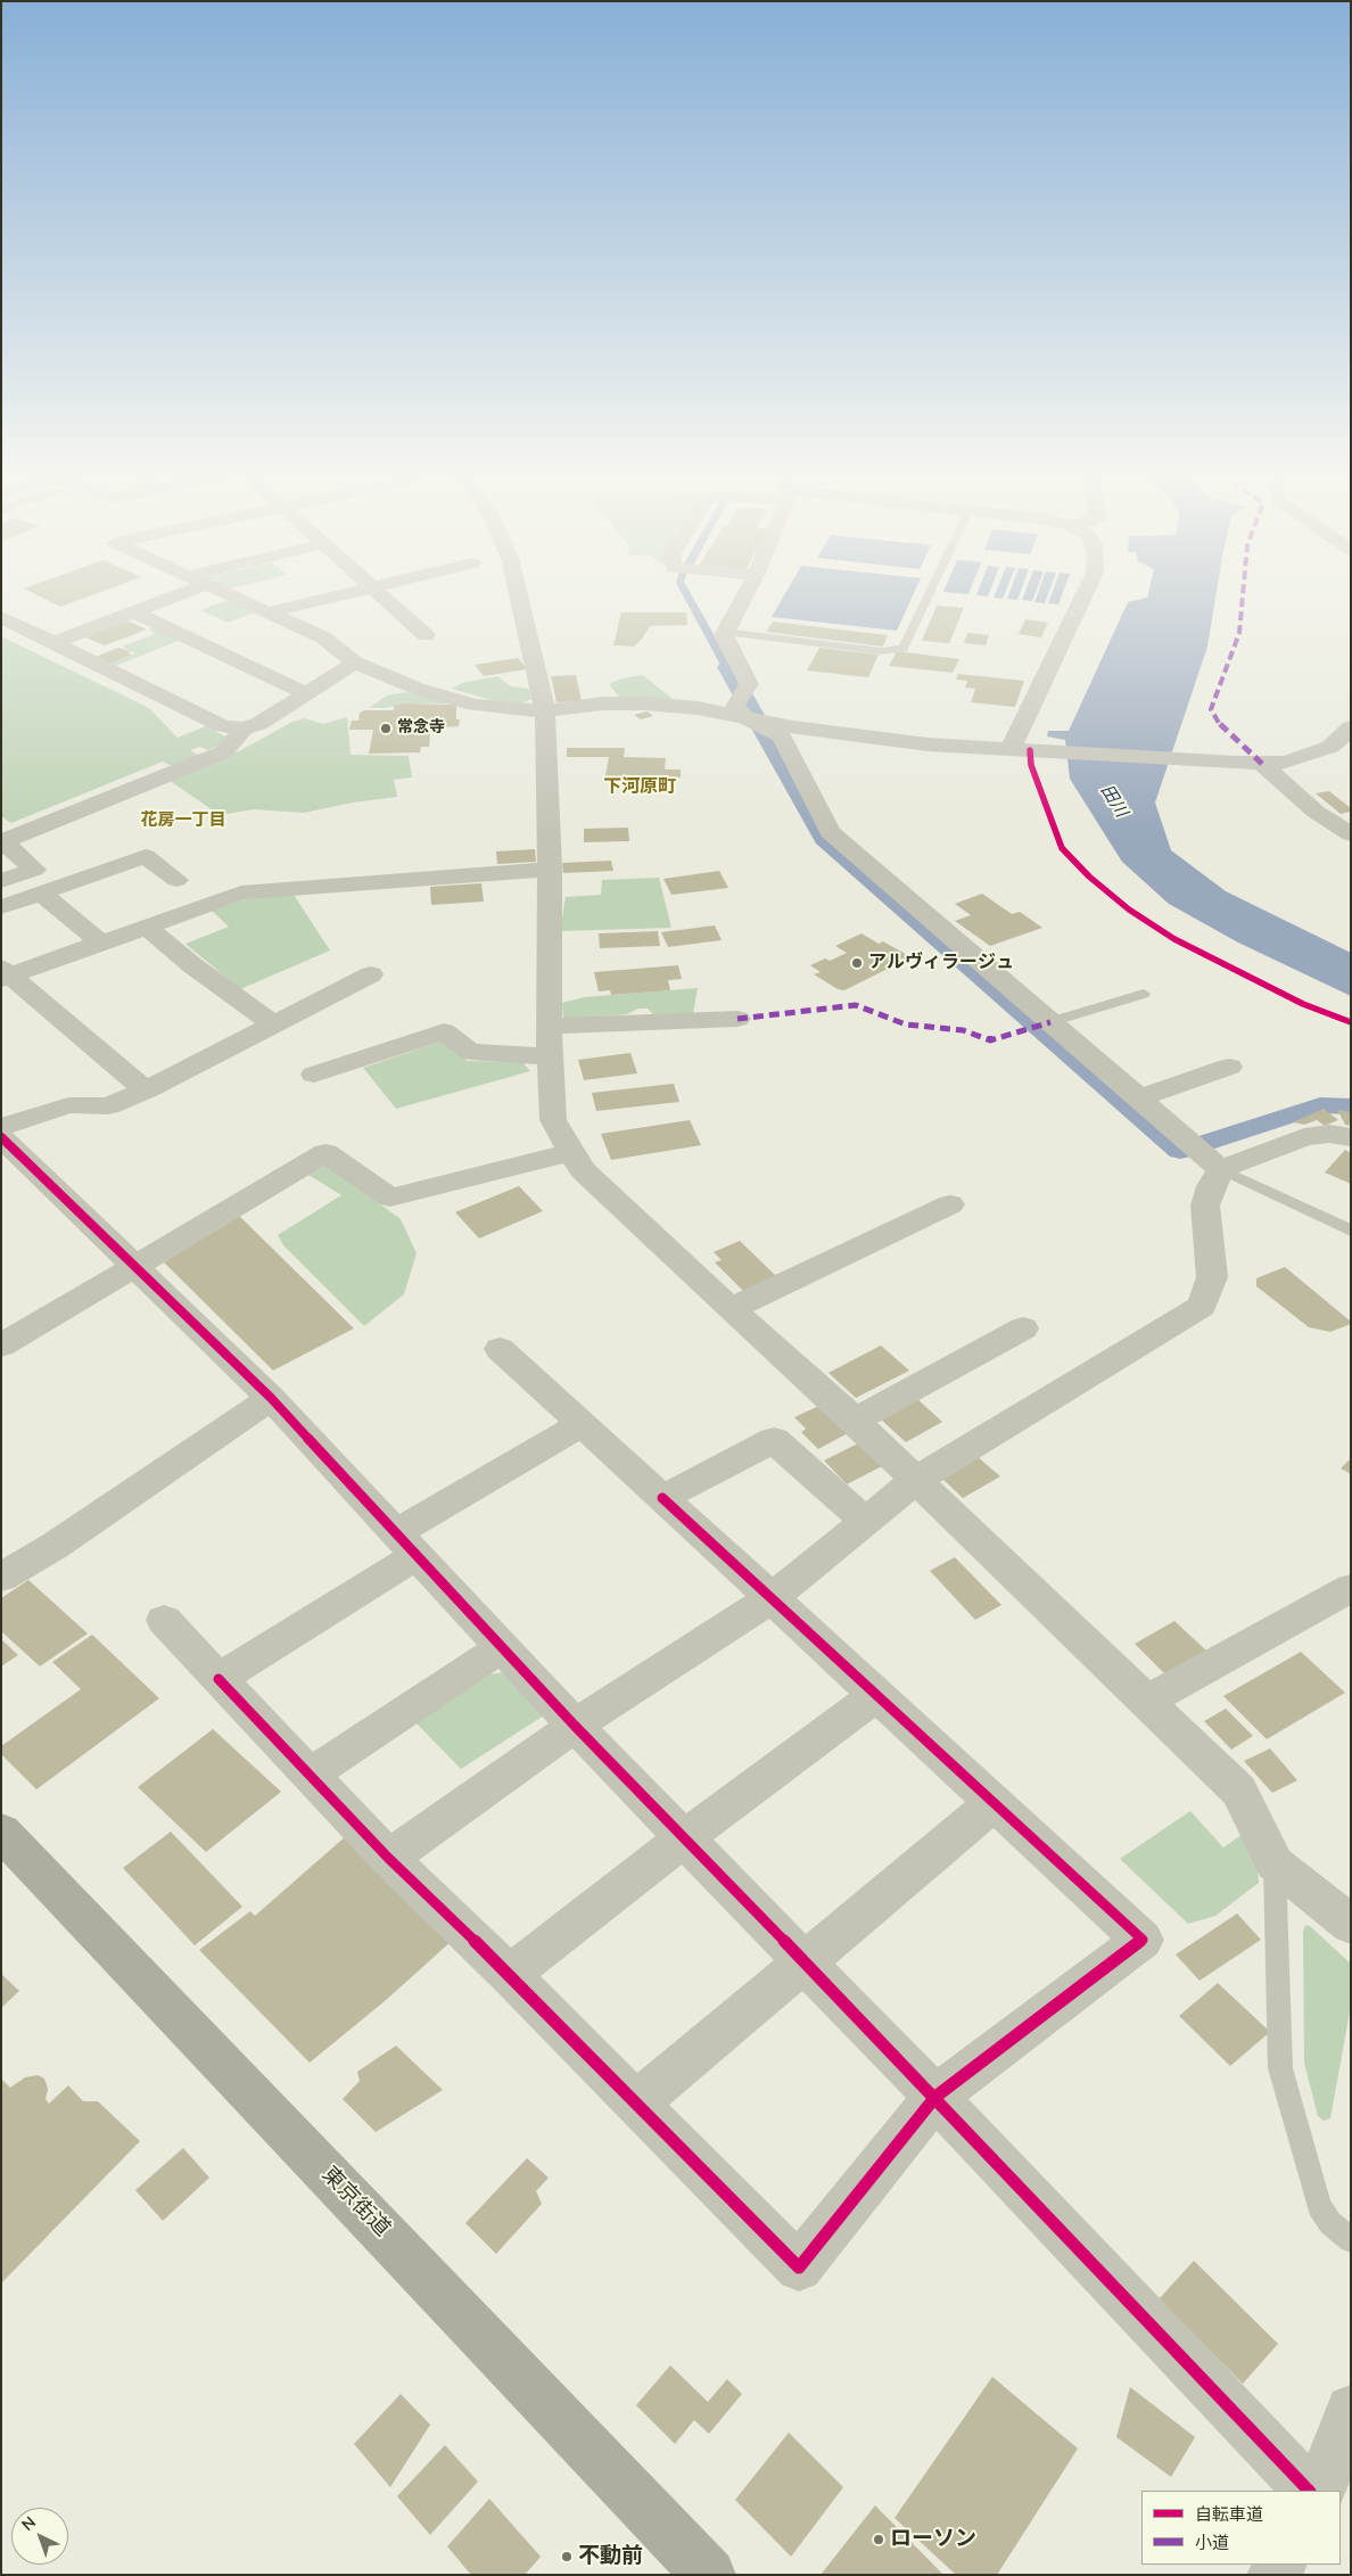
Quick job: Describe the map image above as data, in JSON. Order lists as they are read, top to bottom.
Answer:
{
  "streets": {
    "highway": ["東京街道"]
  },
  "districts": ["下河原町", "花房一丁目"],
  "water": ["田川"],
  "places": [
    "常念寺",
    "アルヴィラージュ",
    "ローソン",
    "不動前"
  ],
  "legend": ["自転車道", "小道"],
  "north": "top left"
}
